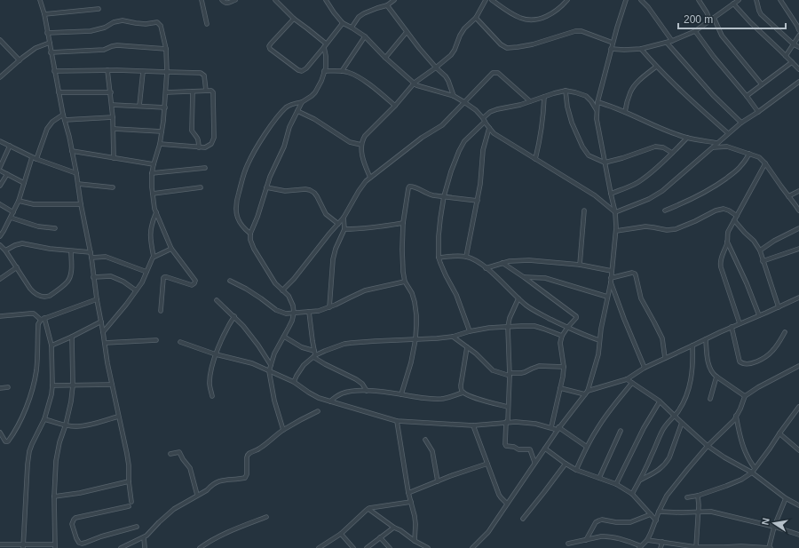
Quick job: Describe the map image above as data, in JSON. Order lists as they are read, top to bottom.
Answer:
{
  "scale_bar": "200 m",
  "north": "left"
}
